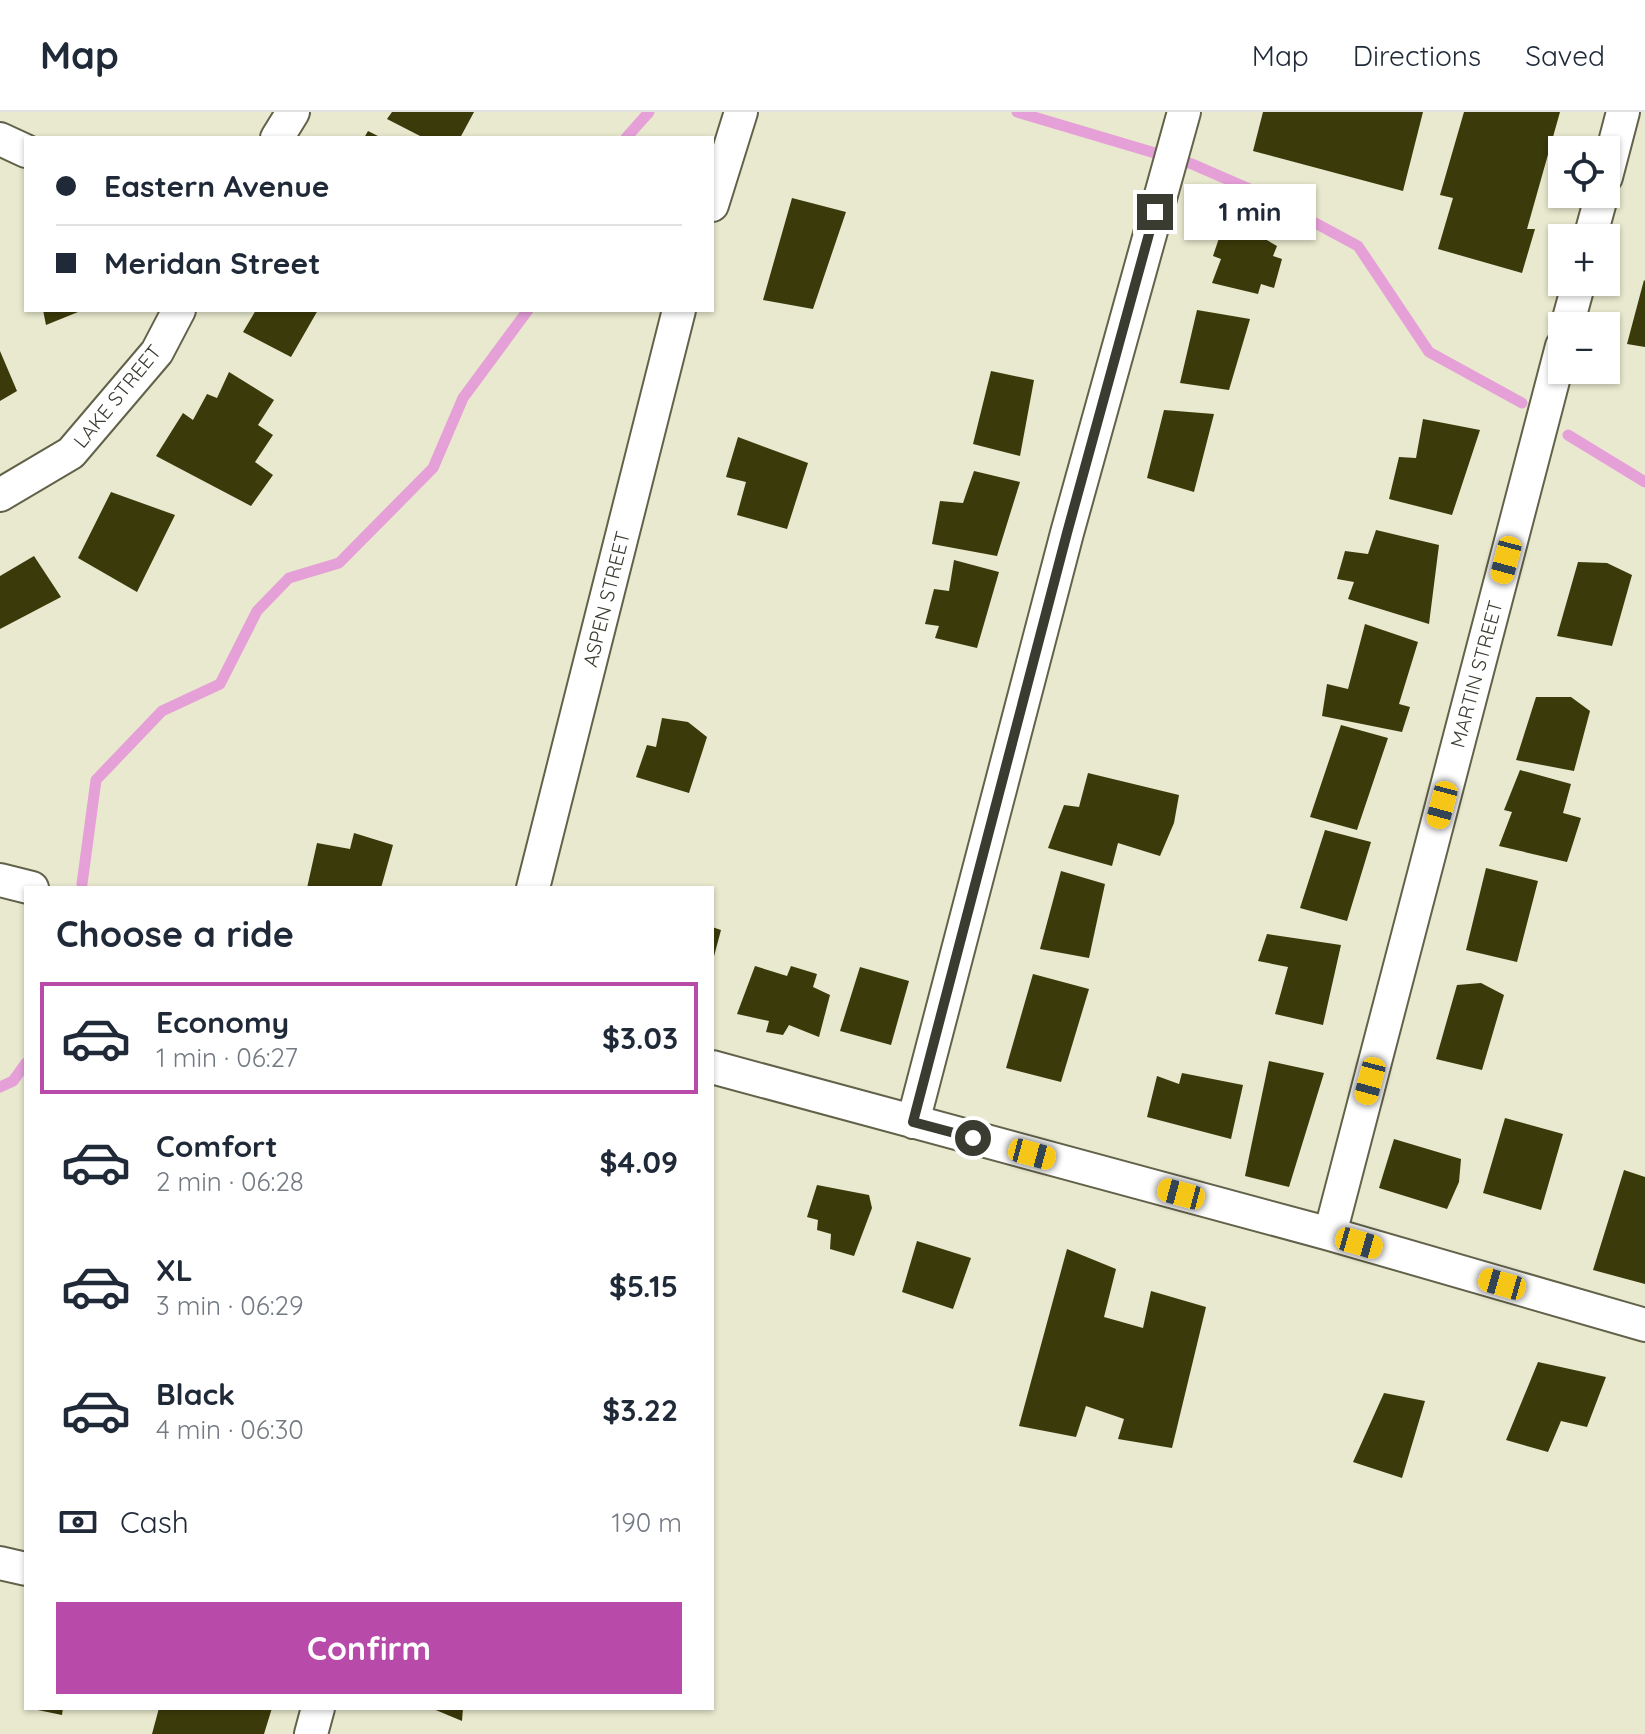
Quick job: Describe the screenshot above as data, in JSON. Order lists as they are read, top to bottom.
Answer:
{
  "streets": {
    "street": ["LAKE STREET", "ASPEN STREET", "MARTIN STREET"]
  },
  "page": {
    "header": "Map",
    "nav": ["Map", "Directions", "Saved"],
    "map_buttons": ["+", "−"],
    "banner": ["Eastern Avenue", "Meridan Street"],
    "bubble": "1 min",
    "heading": "Choose a ride",
    "list": [
      {
        "name": "Economy",
        "note": "1 min · 06:27",
        "value": "$3.03"
      },
      {
        "name": "Comfort",
        "note": "2 min · 06:28",
        "value": "$4.09"
      },
      {
        "name": "XL",
        "note": "3 min · 06:29",
        "value": "$5.15"
      },
      {
        "name": "Black",
        "note": "4 min · 06:30",
        "value": "$3.22"
      }
    ],
    "pay": ["Cash", "190 m"],
    "buttons": "Confirm"
  }
}
